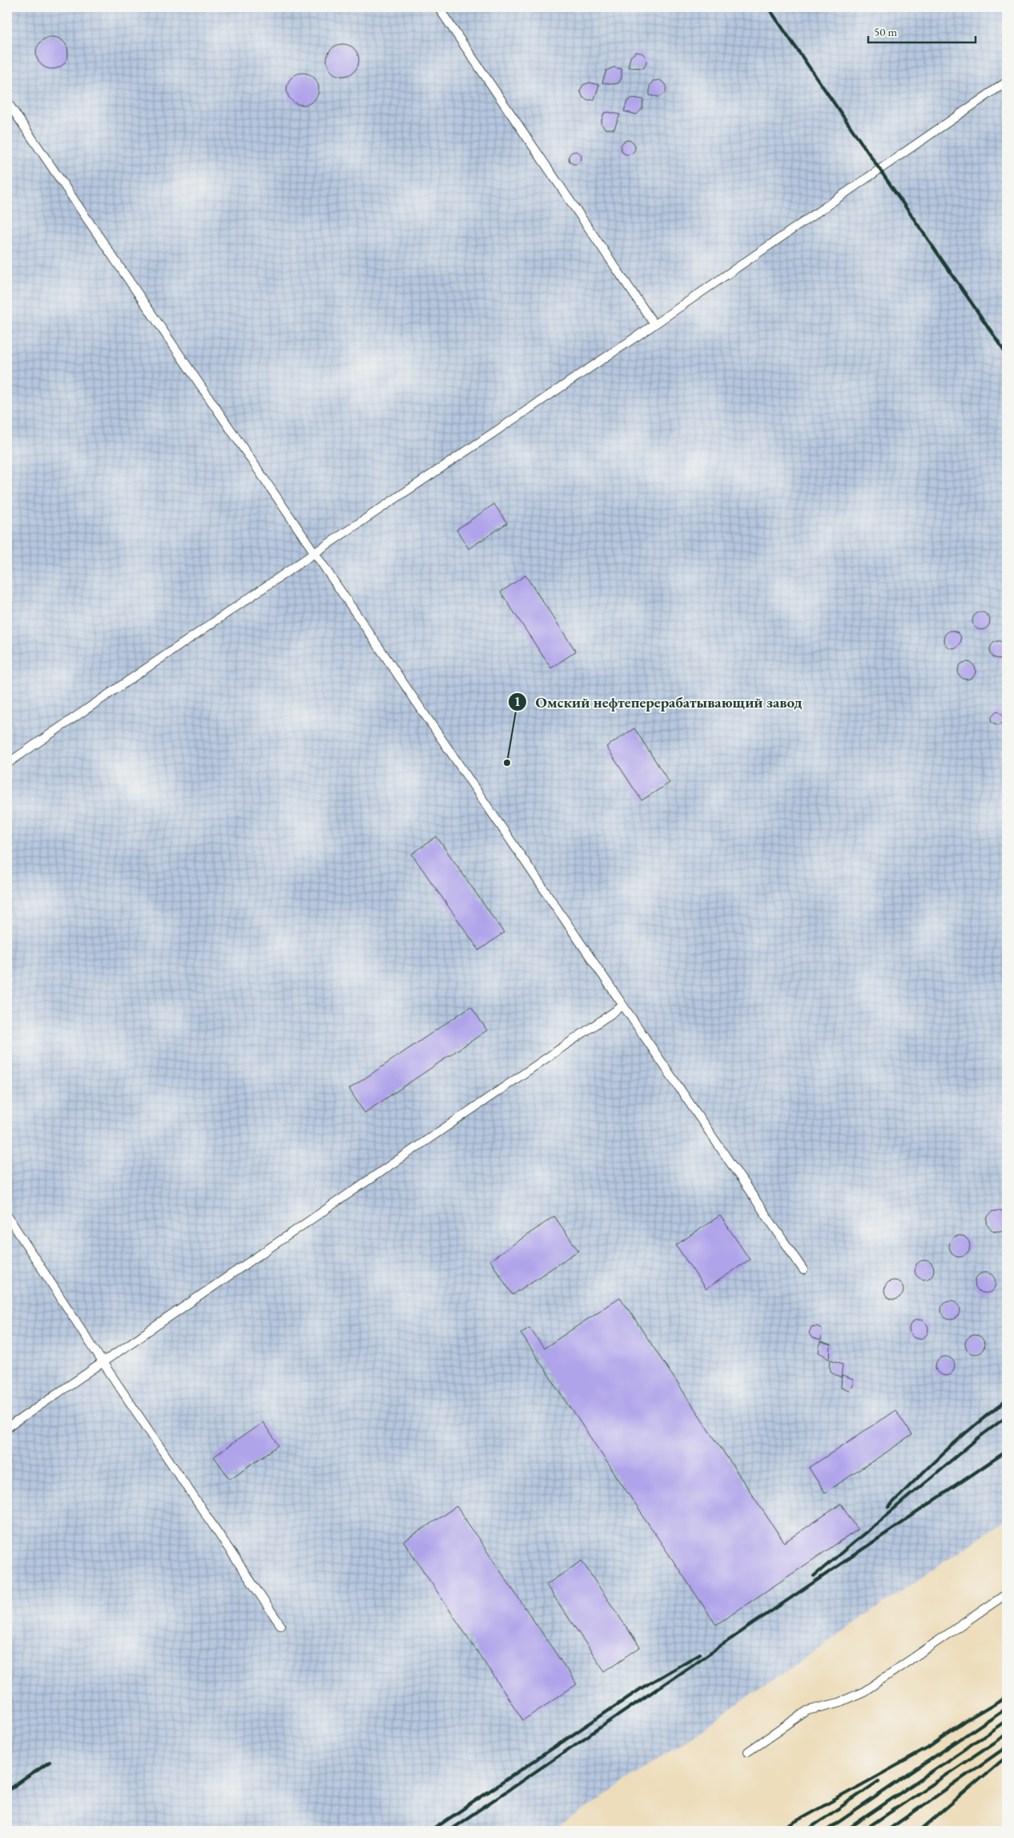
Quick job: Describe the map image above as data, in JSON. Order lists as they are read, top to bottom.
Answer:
{
  "places": ["Омский нефтеперерабатывающий завод"],
  "scale_bar": "50 m"
}
